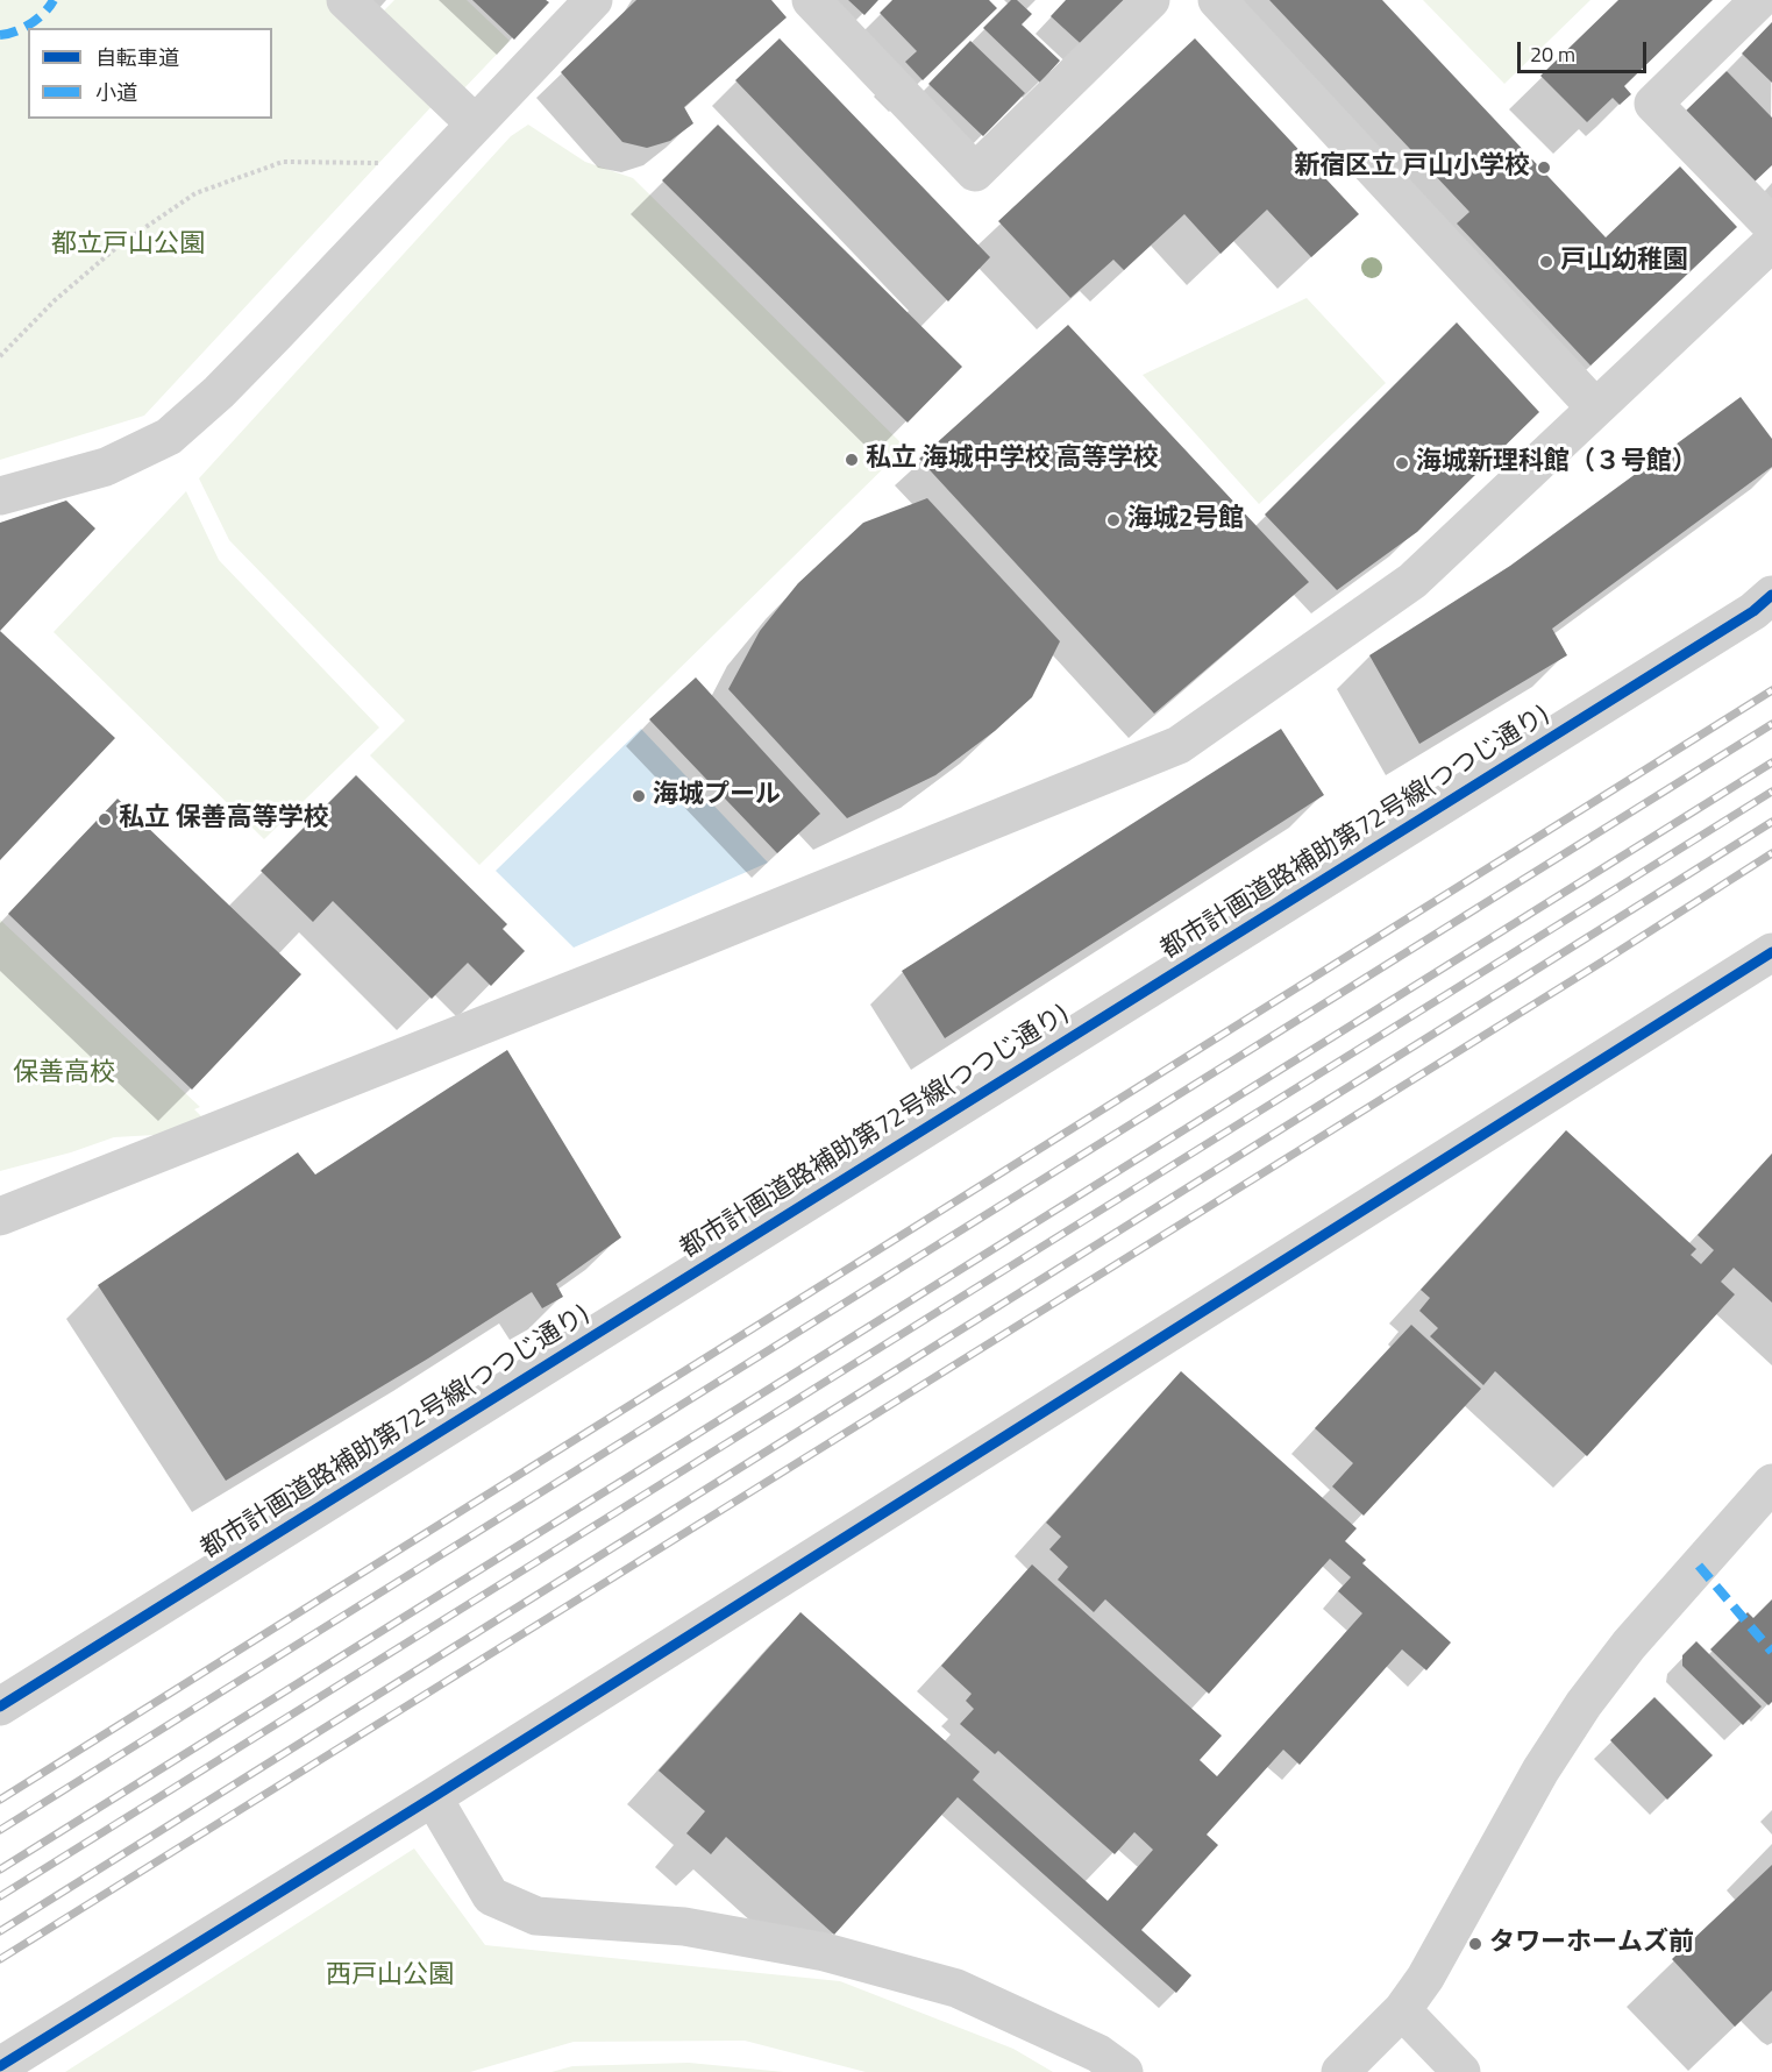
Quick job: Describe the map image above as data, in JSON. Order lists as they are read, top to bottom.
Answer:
{
  "streets": {
    "street": ["都市計画道路補助第72号線(つつじ通り)"]
  },
  "parks": ["都立戸山公園", "保善高校", "西戸山公園"],
  "places": [
    "新宿区立 戸山小学校",
    "戸山幼稚園",
    "私立 海城中学校 高等学校",
    "海城新理科館（３号館）",
    "海城2号館",
    "海城プール",
    "私立 保善高等学校",
    "タワーホームズ前"
  ],
  "legend": ["自転車道", "小道"],
  "scale_bar": "20 m"
}
